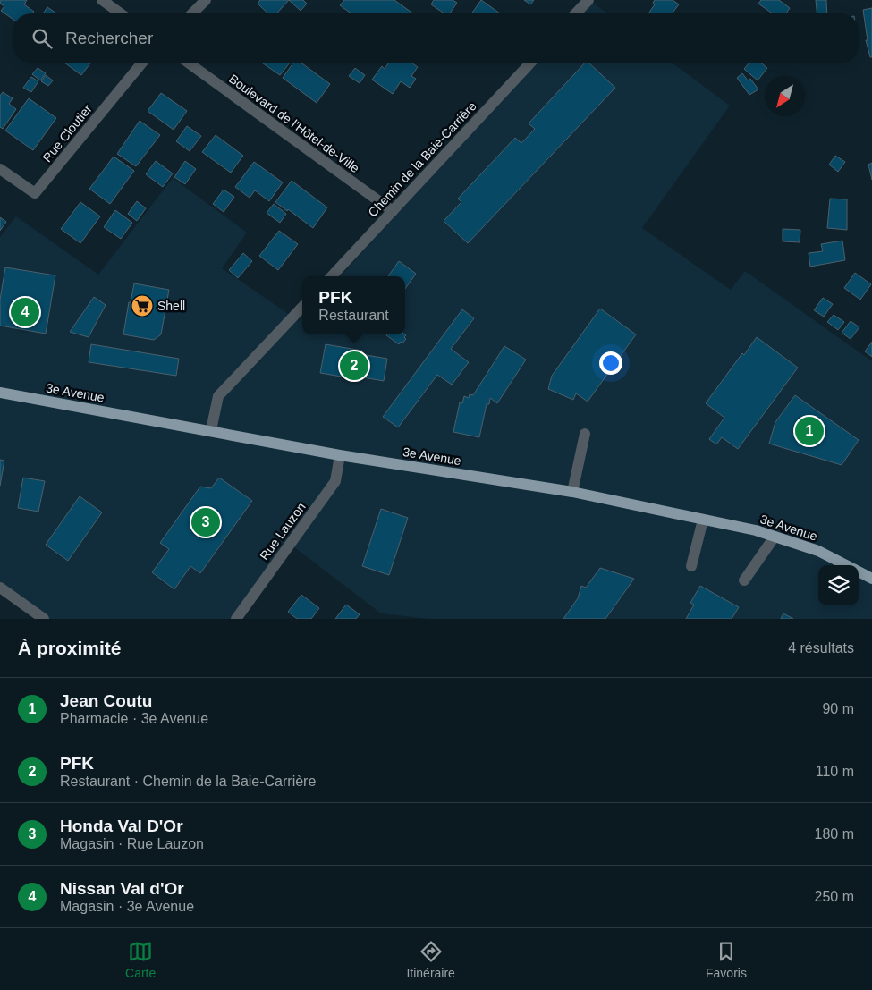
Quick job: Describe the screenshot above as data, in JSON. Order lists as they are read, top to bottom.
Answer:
{
  "streets": {
    "main road": ["3e Avenue"],
    "street": [
      "Boulevard de l'Hôtel-de-Ville",
      "Rue Cloutier",
      "Chemin de la Baie-Carrière",
      "Rue Lauzon"
    ]
  },
  "crossings": [
    ["Boulevard de l'Hôtel-de-Ville", "Chemin de la Baie-Carrière"],
    ["3e Avenue", "Rue Lauzon"]
  ],
  "places": {
    "supermarket": ["Shell"]
  },
  "north": "bottom left",
  "page": {
    "search": "Rechercher",
    "popup": ["PFK", "Restaurant"],
    "pins": [
      "4",
      "2",
      "1",
      "3"
    ],
    "heading": ["À proximité", "4 résultats"],
    "list": [
      {
        "mark": "1",
        "name": "Jean Coutu",
        "note": "Pharmacie · 3e Avenue",
        "value": "90 m"
      },
      {
        "mark": "2",
        "name": "PFK",
        "note": "Restaurant · Chemin de la Baie-Carrière",
        "value": "110 m"
      },
      {
        "mark": "3",
        "name": "Honda Val D'Or",
        "note": "Magasin · Rue Lauzon",
        "value": "180 m"
      },
      {
        "mark": "4",
        "name": "Nissan Val d'Or",
        "note": "Magasin · 3e Avenue",
        "value": "250 m"
      }
    ],
    "nav": ["Carte", "Itinéraire", "Favoris"]
  }
}
